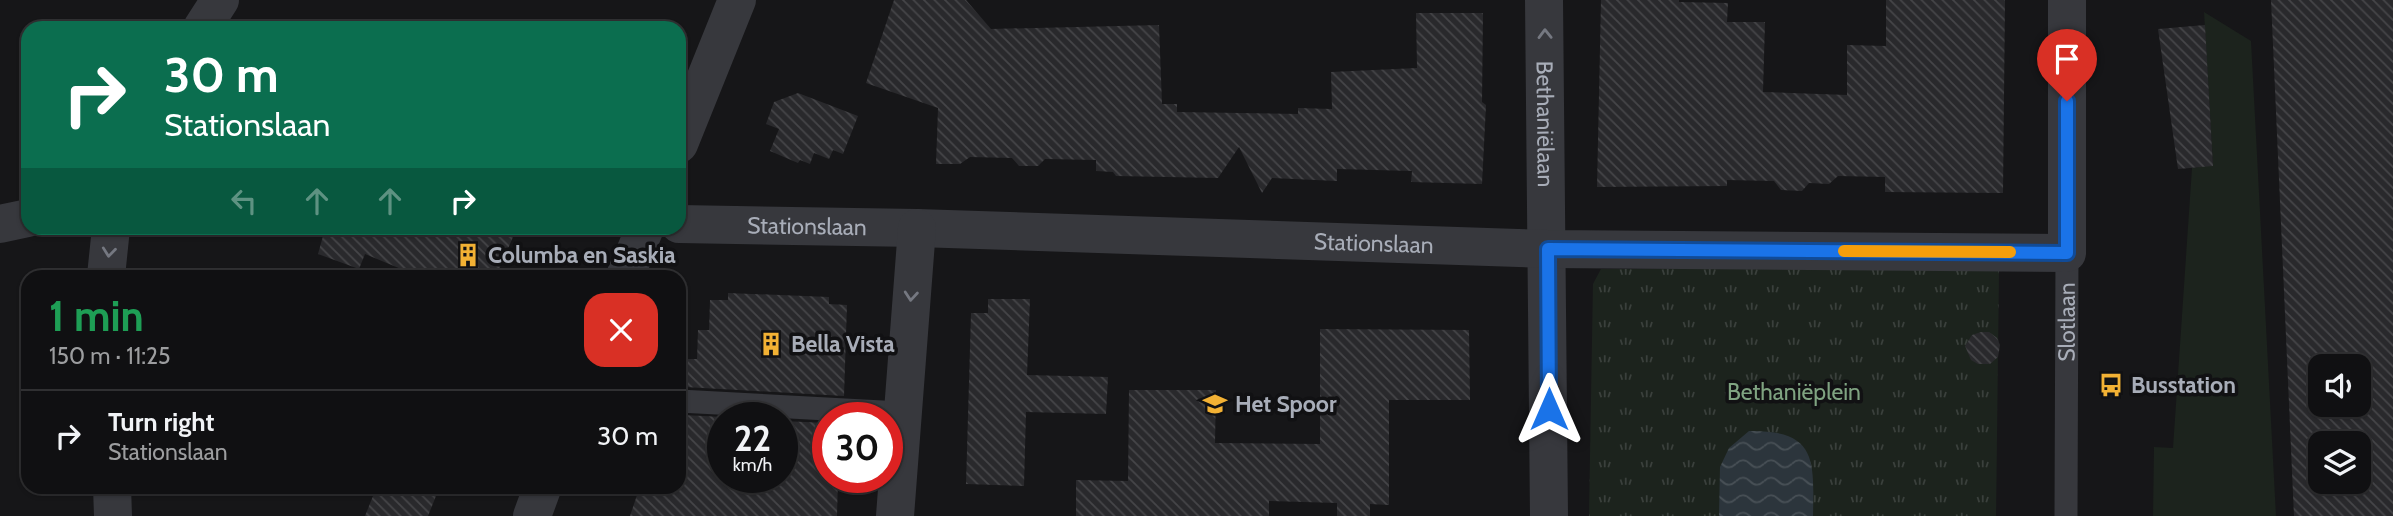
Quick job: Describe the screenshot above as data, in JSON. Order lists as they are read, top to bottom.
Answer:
{
  "streets": {
    "street": ["Bethaniëlaan", "Stationslaan", "Slotlaan"]
  },
  "crossings": [
    ["Bethaniëlaan", "Stationslaan"],
    ["Stationslaan", "Slotlaan"]
  ],
  "one_way": ["Bethaniëlaan"],
  "parks": ["Bethaniëplein"],
  "places": {
    "building": ["Columba en Saskia", "Bella Vista"],
    "bus stop": ["Busstation"],
    "school or university": ["Het Spoor"]
  },
  "page": {
    "turn": ["30 m", "Stationslaan"],
    "heading": ["1 min", "150 m · 11:25"],
    "list": [
      {
        "name": "Turn right",
        "note": "Stationslaan",
        "value": "30 m"
      }
    ],
    "speed": "22 km/h",
    "limit": "30"
  }
}
